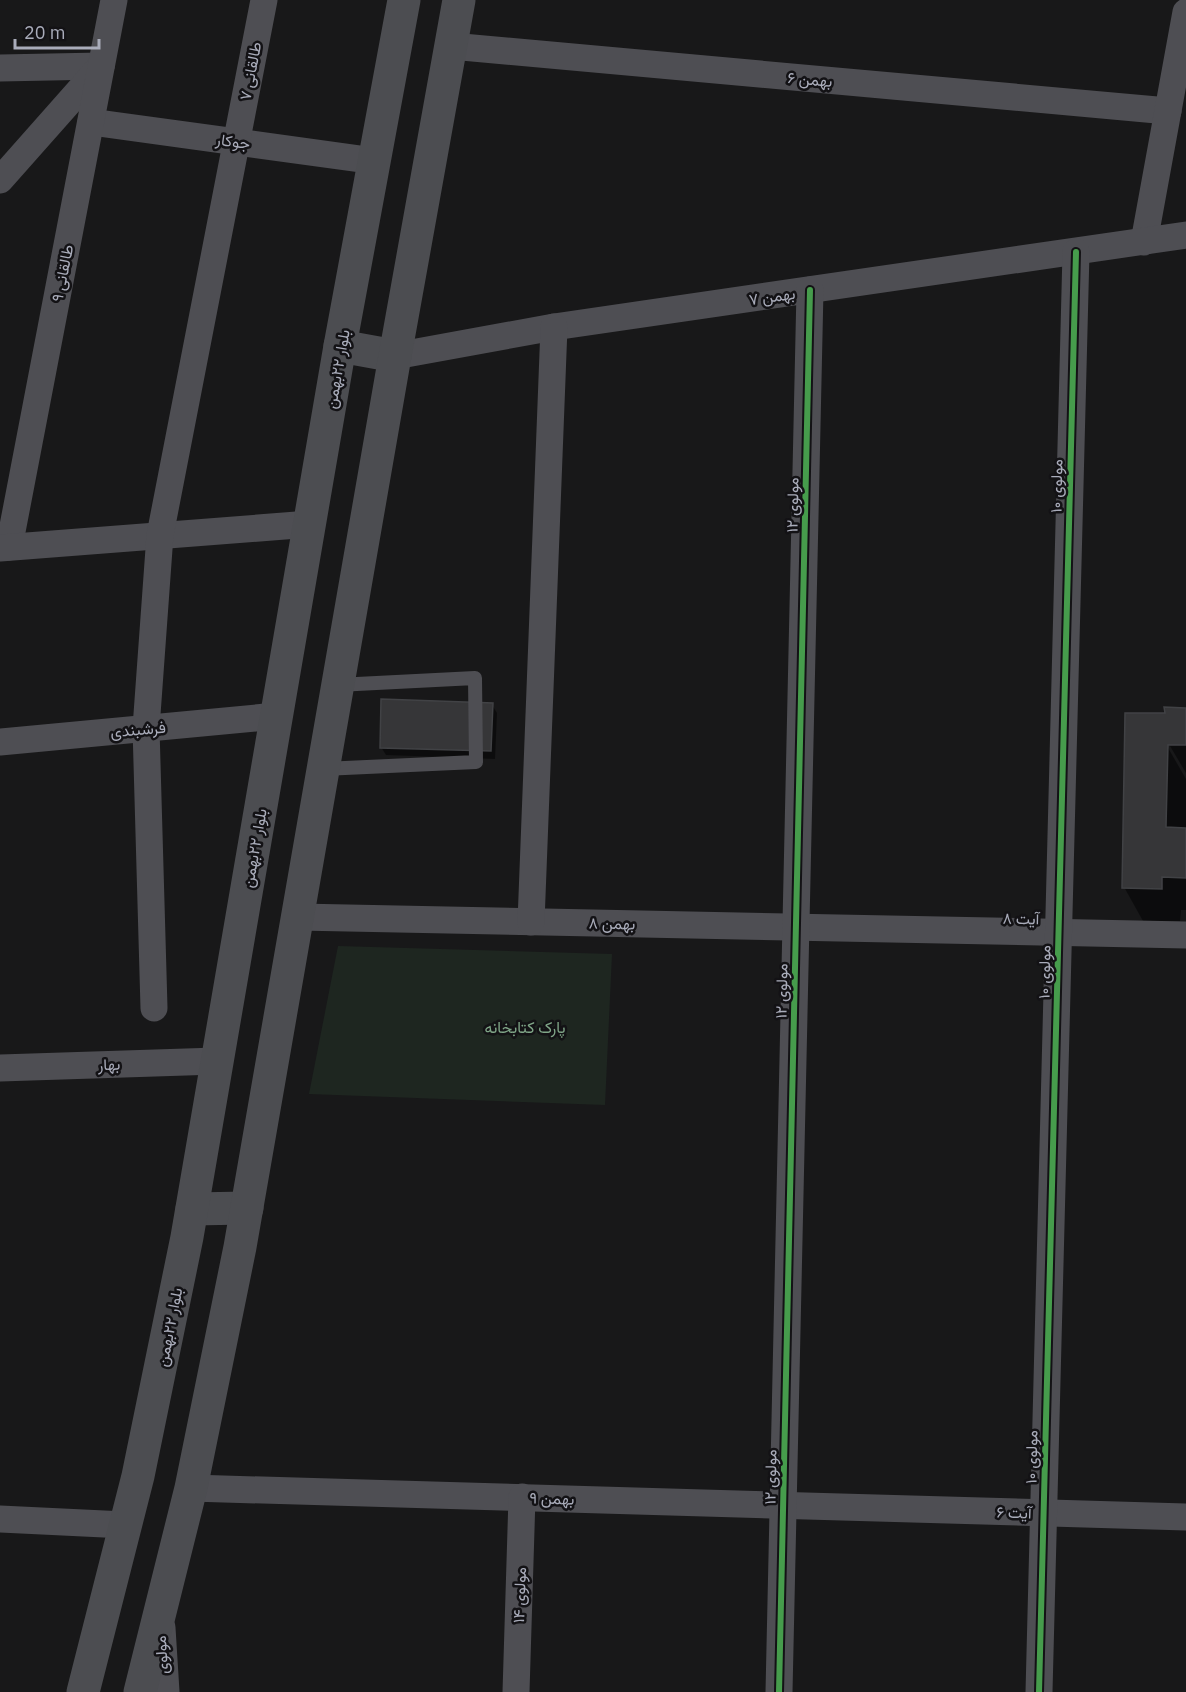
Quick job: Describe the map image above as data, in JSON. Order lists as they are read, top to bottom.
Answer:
{
  "streets": {
    "main road": ["بلوار ۲۲بهمن"],
    "street": [
      "طالقانی ۷",
      "بهمن ۶",
      "جوکار",
      "طالقانی ۹",
      "بهمن ۷",
      "مولوی ۱۰",
      "مولوی ۱۲",
      "فرشبندی",
      "آیت ۸",
      "بهمن ۸",
      "بهار",
      "بهمن ۹",
      "آیت ۶",
      "مولوی ۱۴",
      "مولوی"
    ]
  },
  "crossings": [
    ["طالقانی ۷", "جوکار"],
    ["طالقانی ۷", "فرشبندی"],
    ["جوکار", "طالقانی ۹"],
    ["جوکار", "بلوار ۲۲بهمن"],
    ["بهمن ۷", "مولوی ۱۰"],
    ["بهمن ۷", "مولوی ۱۲"],
    ["بلوار ۲۲بهمن", "فرشبندی"],
    ["بلوار ۲۲بهمن", "بهار"],
    ["مولوی ۱۰", "آیت ۸"],
    ["مولوی ۱۰", "آیت ۶"],
    ["مولوی ۱۲", "بهمن ۸"],
    ["مولوی ۱۲", "بهمن ۹"],
    ["آیت ۸", "بهمن ۸"],
    ["بهمن ۹", "آیت ۶"],
    ["بهمن ۹", "مولوی ۱۴"]
  ],
  "parks": ["پارک کتابخانه"],
  "scale_bar": "20 m"
}
